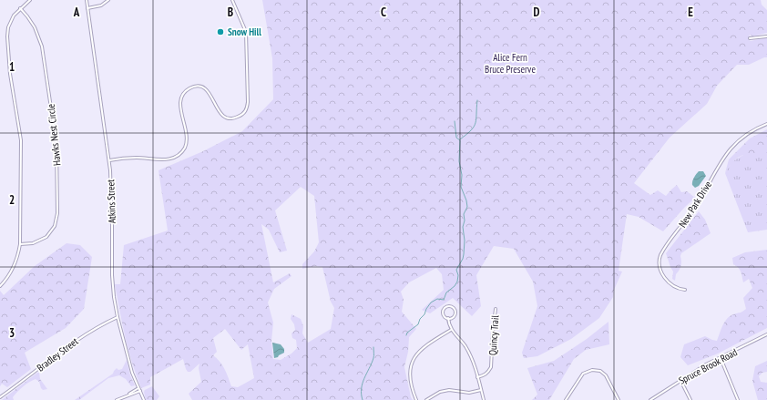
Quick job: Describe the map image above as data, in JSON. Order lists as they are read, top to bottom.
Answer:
{
  "streets": {
    "street": [
      "Hawks Nest Circle",
      "Atkins Street",
      "New Park Drive",
      "Quincy Trail",
      "Bradley Street",
      "Spruce Brook Road"
    ]
  },
  "crossings": [
    ["Atkins Street", "Bradley Street"]
  ],
  "parks": ["Alice Fern Bruce Preserve"],
  "places": ["Snow Hill"],
  "grid": {
    "columns": [
      "A",
      "B",
      "C",
      "D",
      "E"
    ],
    "rows": ["1", "2", "3"]
  }
}
